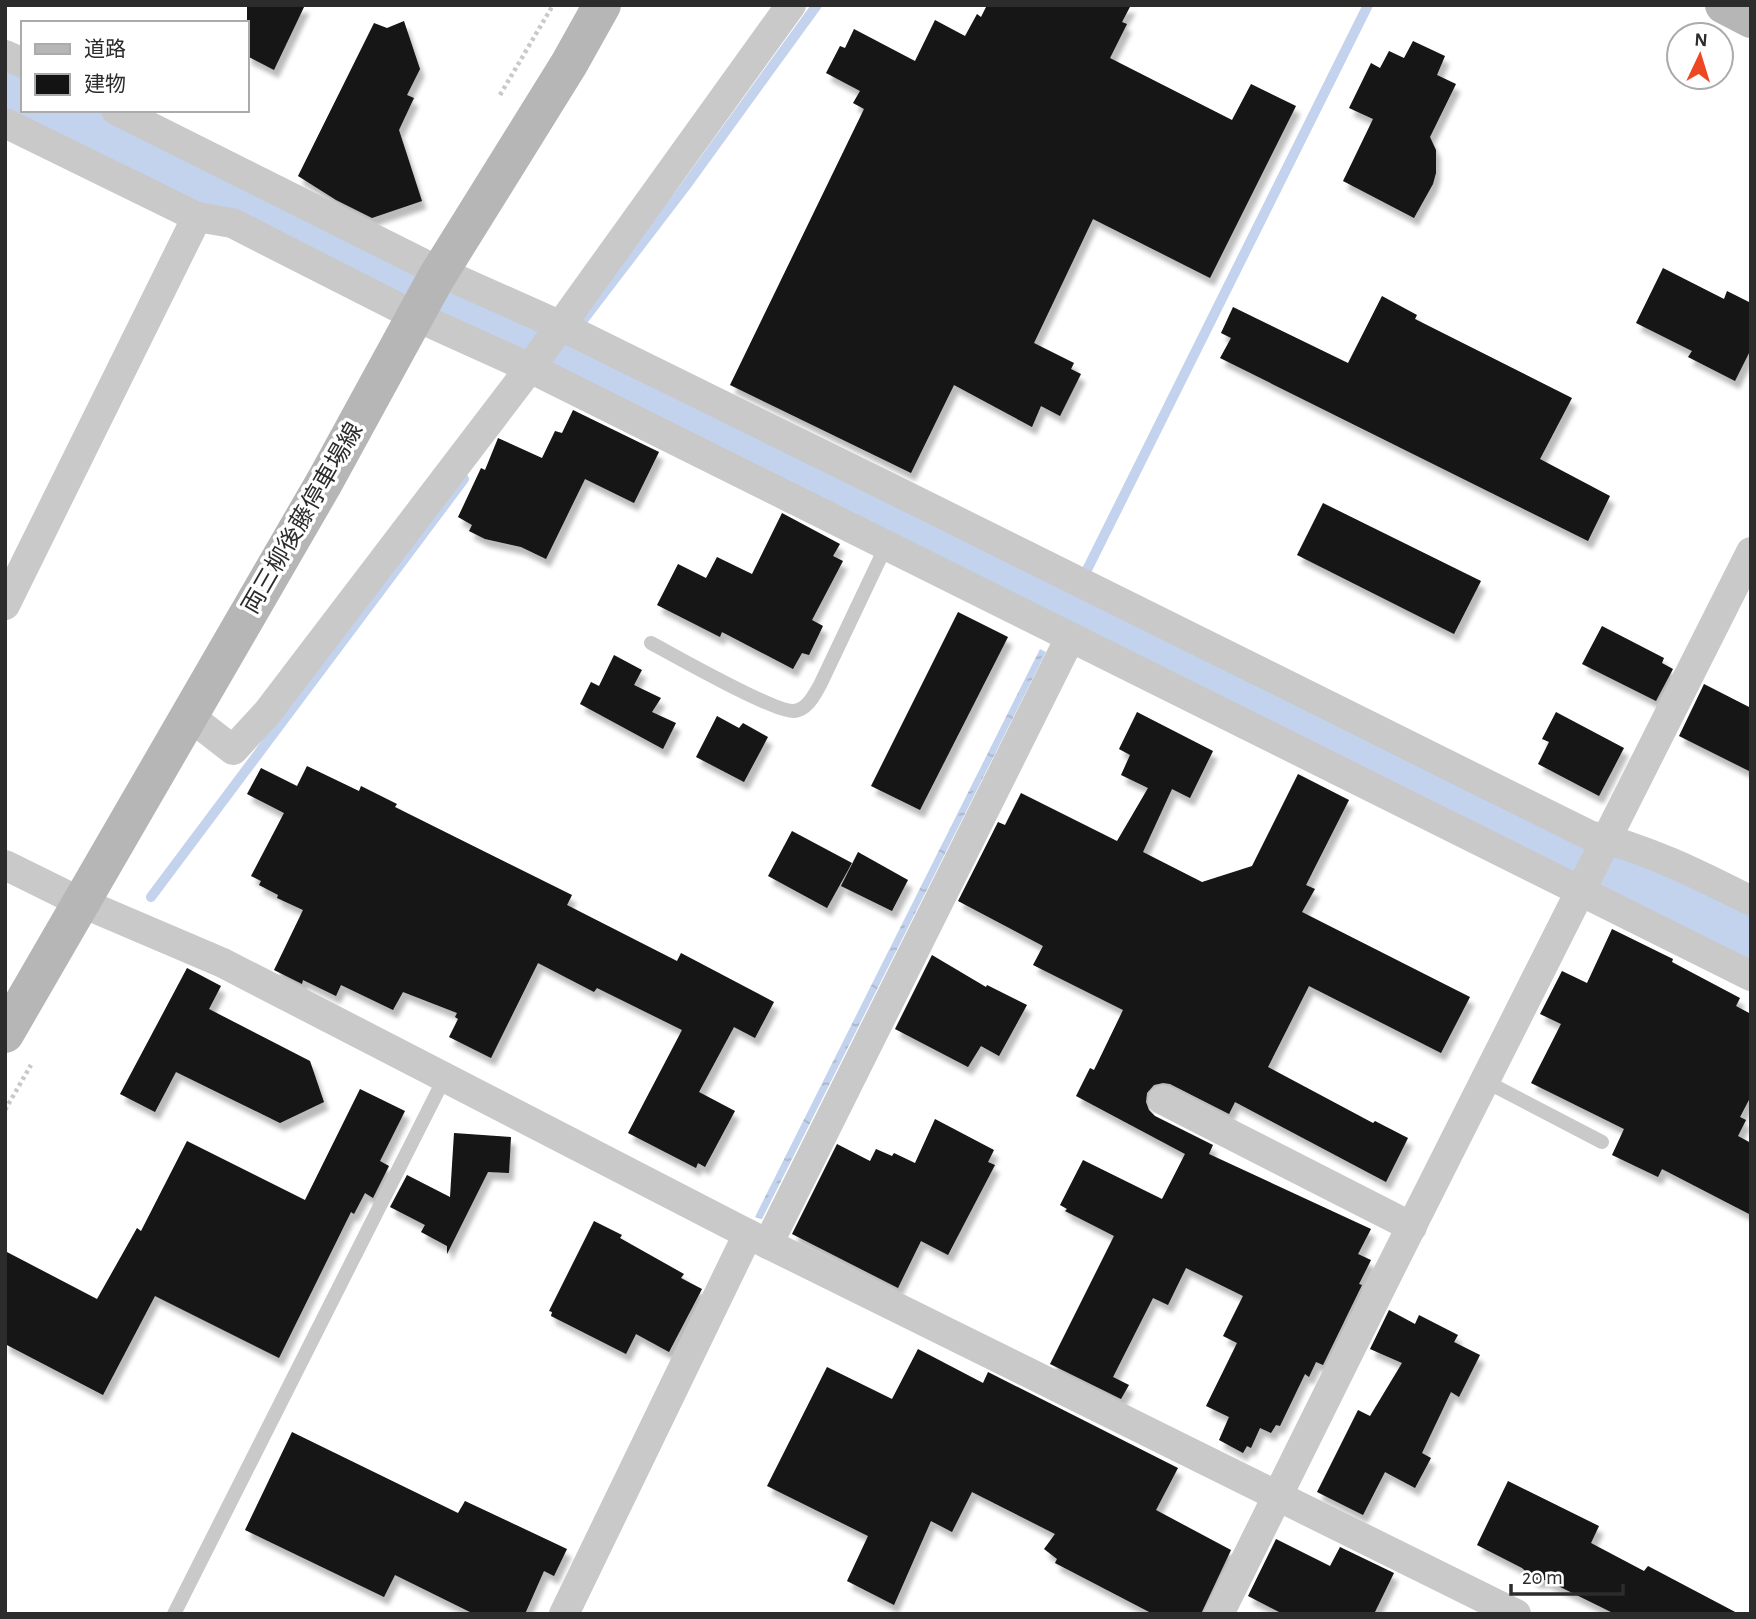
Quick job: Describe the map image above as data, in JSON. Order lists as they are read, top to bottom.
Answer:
{
  "streets": {
    "main road": ["両三柳後藤停車場線"]
  },
  "legend": ["道路", "建物"],
  "scale_bar": "20 m",
  "north": "top"
}
